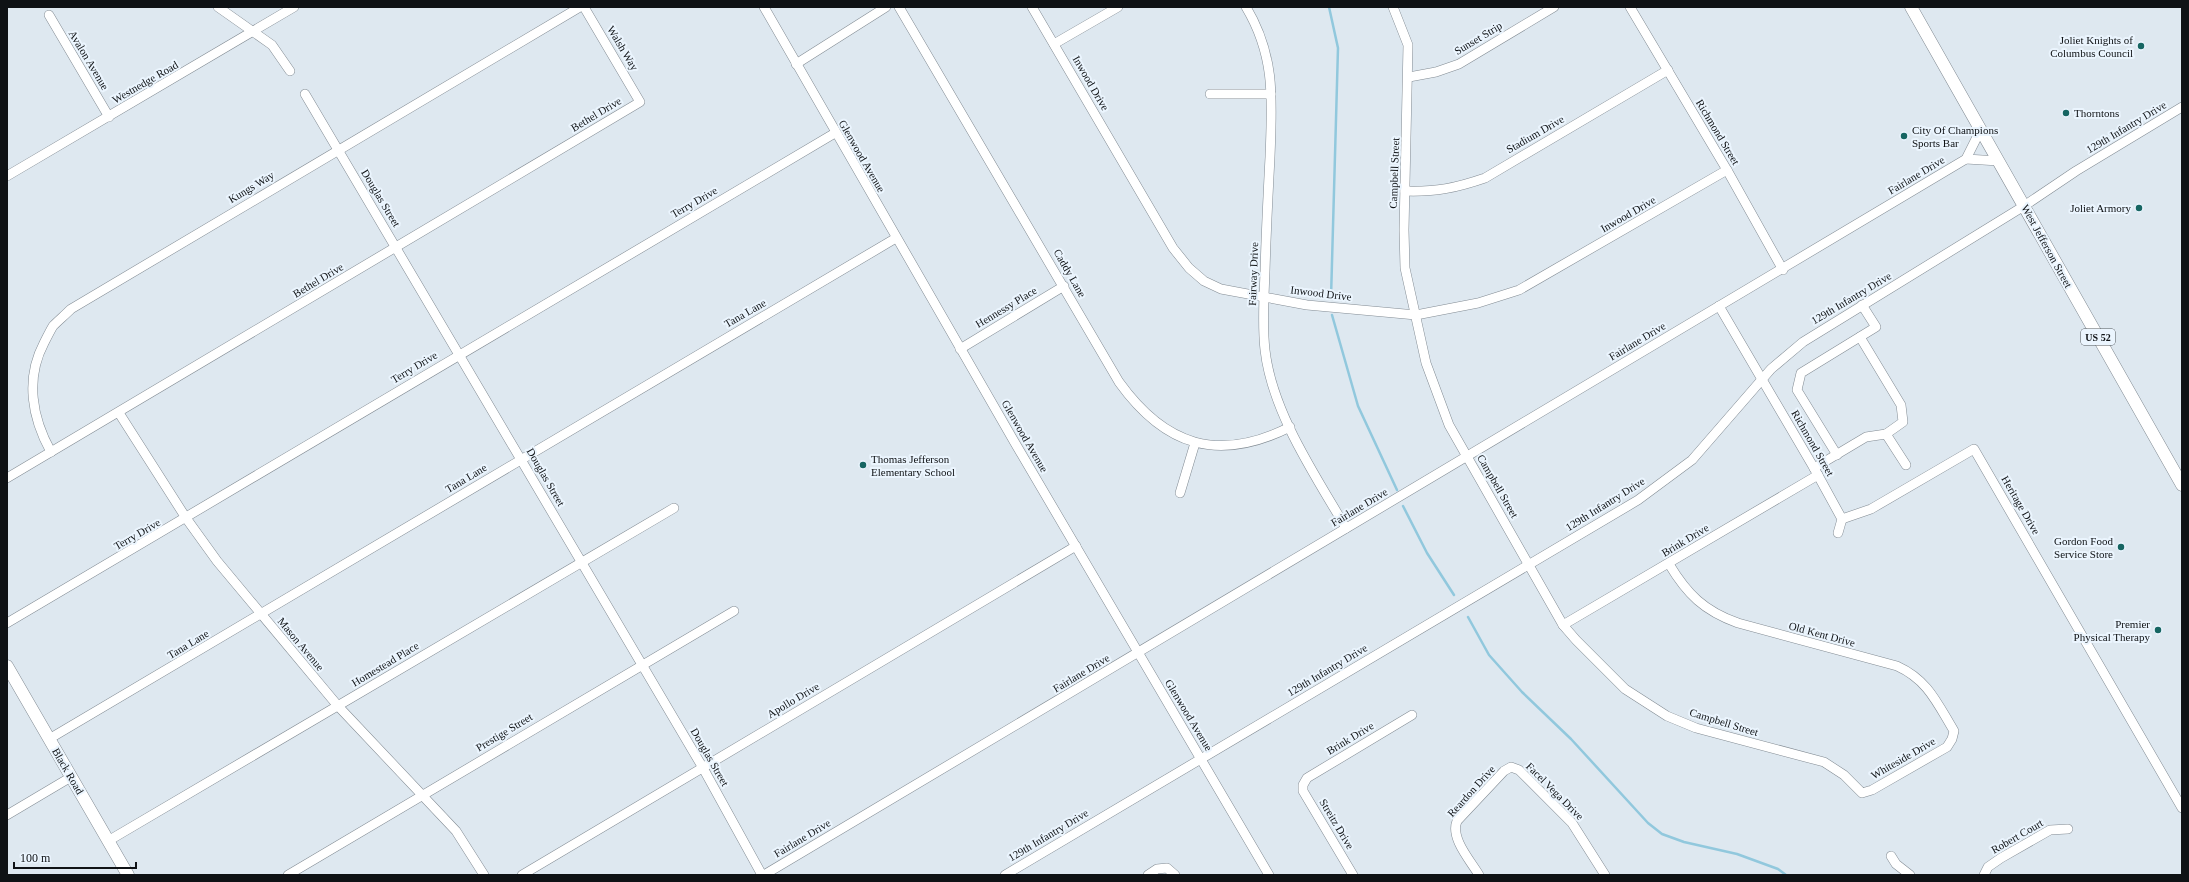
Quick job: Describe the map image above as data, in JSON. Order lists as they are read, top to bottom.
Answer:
{
  "streets": {
    "main road": ["West Jefferson Street", "US 52", "Black Road"],
    "street": [
      "Sunset Strip",
      "Walsh Way",
      "Avalon Avenue",
      "Westnedge Road",
      "Inwood Drive",
      "Bethel Drive",
      "129th Infantry Drive",
      "Richmond Street",
      "Stadium Drive",
      "Glenwood Avenue",
      "Campbell Street",
      "Fairlane Drive",
      "Kungs Way",
      "Douglas Street",
      "Terry Drive",
      "Caddy Lane",
      "Fairway Drive",
      "Hennessy Place",
      "Tana Lane",
      "Heritage Drive",
      "Brink Drive",
      "Old Kent Drive",
      "Mason Avenue",
      "Homestead Place",
      "Apollo Drive",
      "Prestige Street",
      "Whiteside Drive",
      "Reardon Drive",
      "Facel Vega Drive",
      "Streitz Drive",
      "Robert Court"
    ]
  },
  "crossings": [
    ["Sunset Strip", "Campbell Street"],
    ["Walsh Way", "Bethel Drive"],
    ["Avalon Avenue", "Westnedge Road"],
    ["Inwood Drive", "Richmond Street"],
    ["Inwood Drive", "Campbell Street"],
    ["Inwood Drive", "Fairway Drive"],
    ["Bethel Drive", "Kungs Way"],
    ["Bethel Drive", "Douglas Street"],
    ["Bethel Drive", "Mason Avenue"],
    ["129th Infantry Drive", "Richmond Street"],
    ["129th Infantry Drive", "Glenwood Avenue"],
    ["129th Infantry Drive", "Campbell Street"],
    ["129th Infantry Drive", "West Jefferson Street"],
    ["Richmond Street", "Stadium Drive"],
    ["Richmond Street", "Fairlane Drive"],
    ["Richmond Street", "Heritage Drive"],
    ["Richmond Street", "Brink Drive"],
    ["Stadium Drive", "Campbell Street"],
    ["Glenwood Avenue", "Fairlane Drive"],
    ["Glenwood Avenue", "Terry Drive"],
    ["Glenwood Avenue", "Hennessy Place"],
    ["Glenwood Avenue", "Tana Lane"],
    ["Glenwood Avenue", "Apollo Drive"],
    ["Campbell Street", "Fairlane Drive"],
    ["Campbell Street", "Brink Drive"],
    ["Campbell Street", "Whiteside Drive"],
    ["Fairlane Drive", "Douglas Street"],
    ["Fairlane Drive", "Fairway Drive"],
    ["Kungs Way", "Douglas Street"],
    ["Douglas Street", "Terry Drive"],
    ["Douglas Street", "Tana Lane"],
    ["Douglas Street", "Homestead Place"],
    ["Douglas Street", "Apollo Drive"],
    ["Douglas Street", "Prestige Street"],
    ["Terry Drive", "Mason Avenue"],
    ["Caddy Lane", "Fairway Drive"],
    ["Caddy Lane", "Hennessy Place"],
    ["Tana Lane", "Mason Avenue"],
    ["Tana Lane", "Black Road"],
    ["Brink Drive", "Old Kent Drive"],
    ["Brink Drive", "Streitz Drive"],
    ["Old Kent Drive", "Whiteside Drive"],
    ["Mason Avenue", "Homestead Place"],
    ["Mason Avenue", "Prestige Street"],
    ["Homestead Place", "Black Road"],
    ["Reardon Drive", "Facel Vega Drive"]
  ],
  "places": [
    "Joliet Knights of Columbus Council",
    "Thorntons",
    "City Of Champions Sports Bar",
    "Joliet Armory",
    "Thomas Jefferson Elementary School",
    "Gordon Food Service Store",
    "Premier Physical Therapy"
  ],
  "scale_bar": "100 m"
}
